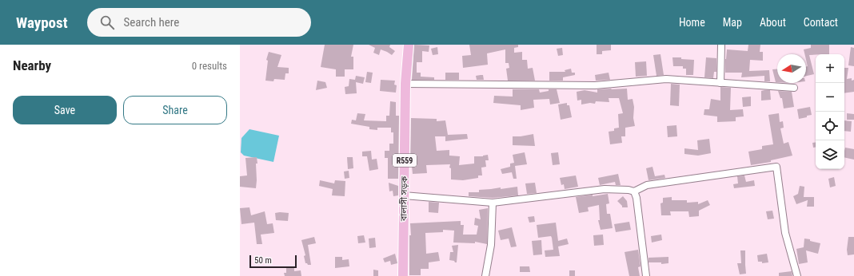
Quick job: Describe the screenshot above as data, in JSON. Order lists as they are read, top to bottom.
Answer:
{
  "streets": {
    "main road": ["R559", "বালাসী সড়ক"]
  },
  "scale_bar": "50 m",
  "north": "left",
  "page": {
    "header": "Waypost",
    "search": "Search here",
    "nav": [
      "Home",
      "Map",
      "About",
      "Contact"
    ],
    "heading": ["Nearby", "0 results"],
    "map_buttons": ["+", "−"],
    "buttons": ["Save", "Share"],
    "scale": "50 m"
  }
}
